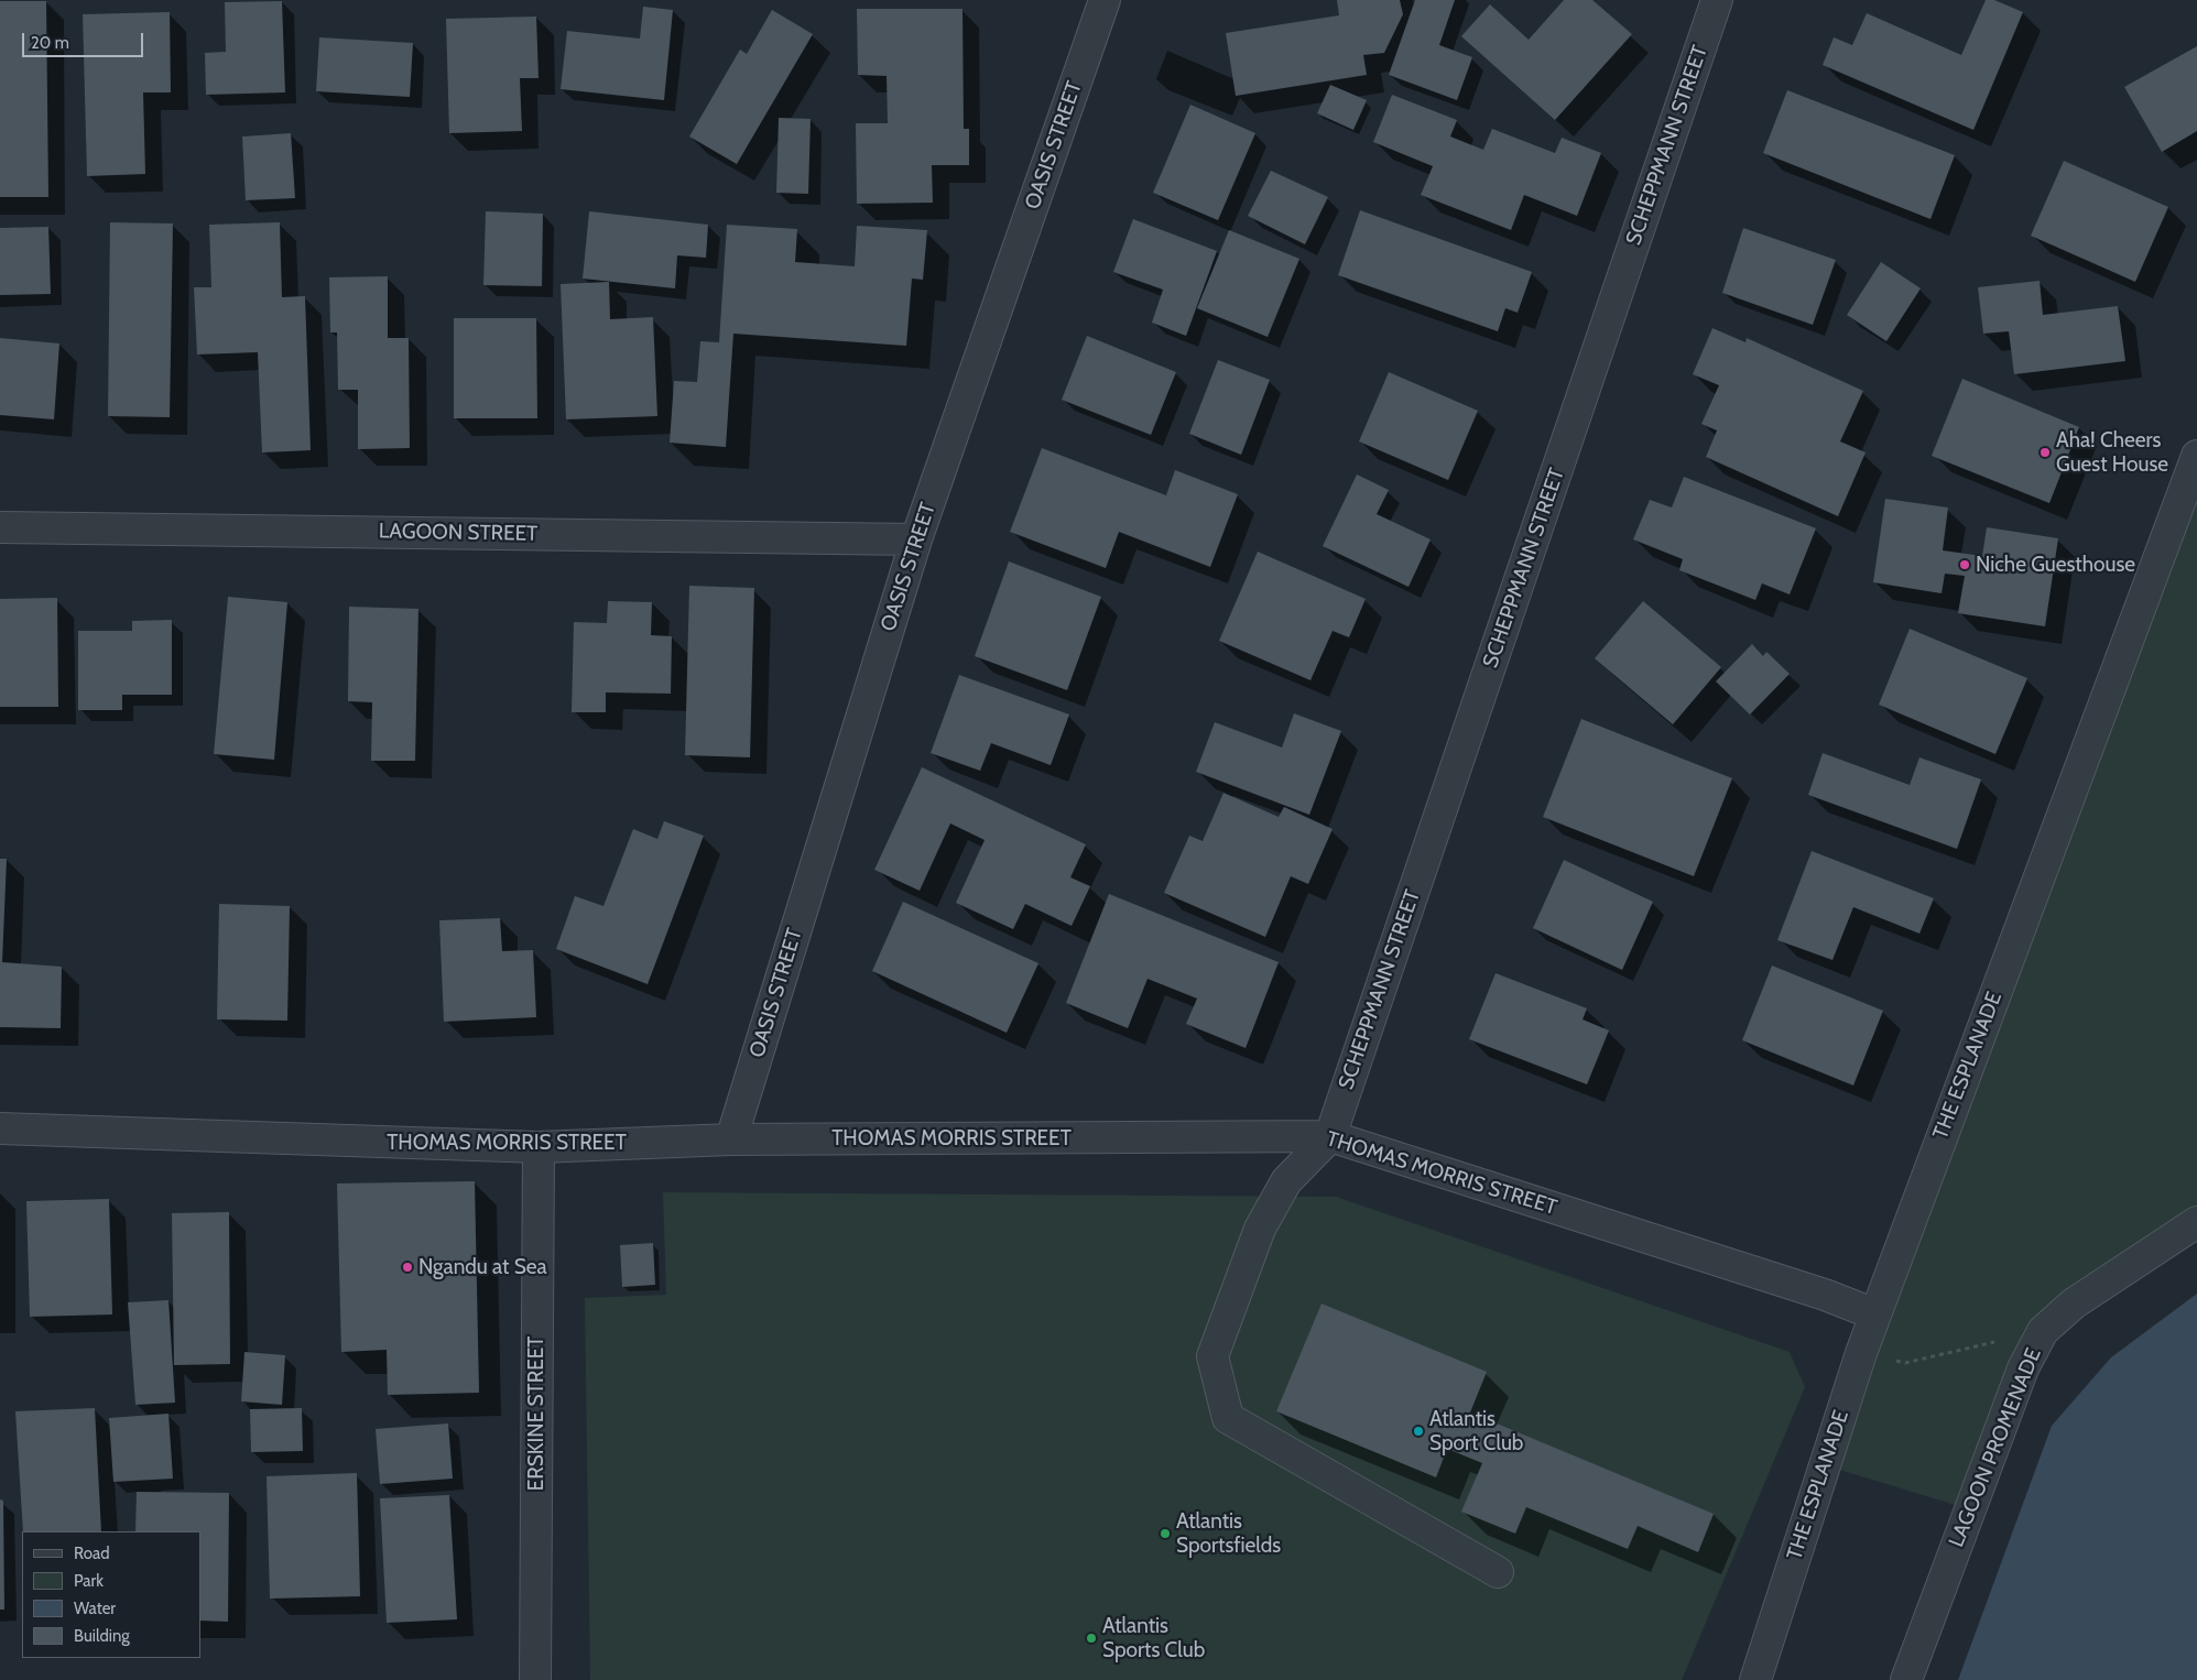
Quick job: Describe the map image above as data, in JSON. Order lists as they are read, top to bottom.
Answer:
{
  "streets": {
    "street": [
      "OASIS STREET",
      "SCHEPPMANN STREET",
      "LAGOON STREET",
      "THE ESPLANADE",
      "THOMAS MORRIS STREET",
      "ERSKINE STREET",
      "LAGOON PROMENADE"
    ]
  },
  "crossings": [
    ["OASIS STREET", "LAGOON STREET"],
    ["OASIS STREET", "THOMAS MORRIS STREET"],
    ["SCHEPPMANN STREET", "THOMAS MORRIS STREET"],
    ["THE ESPLANADE", "THOMAS MORRIS STREET"],
    ["THOMAS MORRIS STREET", "ERSKINE STREET"]
  ],
  "places": [
    "Aha! Cheers Guest House",
    "Niche Guesthouse",
    "Ngandu at Sea",
    "Atlantis Sport Club",
    "Atlantis Sportsfields",
    "Atlantis Sports Club"
  ],
  "legend": [
    "Road",
    "Park",
    "Water",
    "Building"
  ],
  "scale_bar": "20 m"
}
